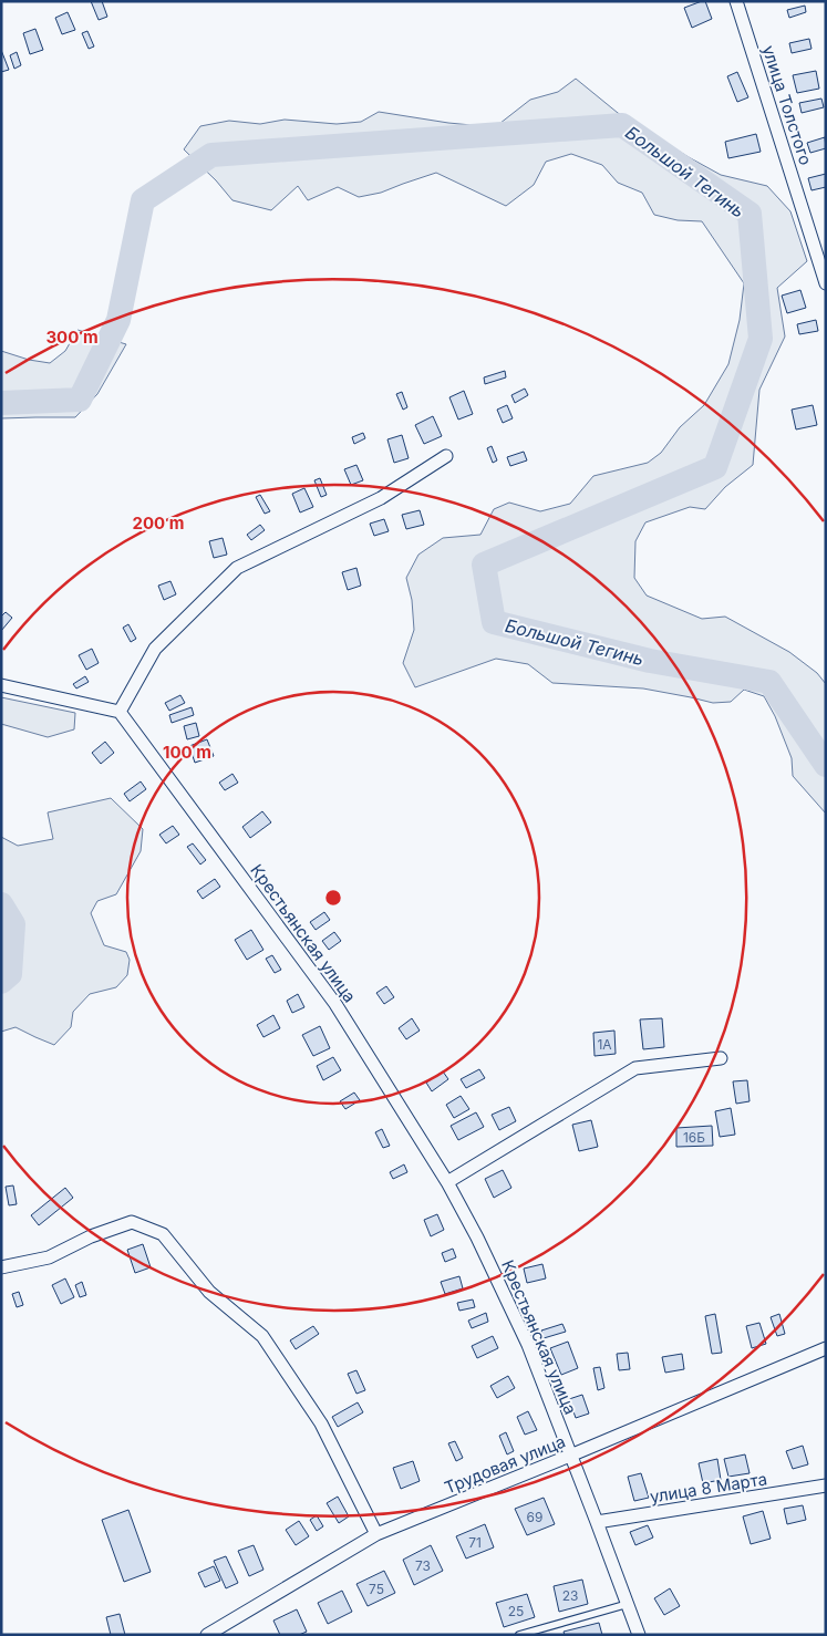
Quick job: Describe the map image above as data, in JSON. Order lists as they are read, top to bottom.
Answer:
{
  "streets": {
    "street": [
      "улица Толстого",
      "Крестьянская улица",
      "Трудовая улица",
      "улица 8 Марта"
    ]
  },
  "crossings": [
    ["Крестьянская улица", "Трудовая улица"],
    ["Крестьянская улица", "улица 8 Марта"]
  ],
  "water": ["Большой Тегинь"],
  "house_numbers": [
    "1А",
    "16Б",
    "69",
    "71",
    "73",
    "75",
    "23",
    "25"
  ],
  "rings": ["300 m", "200 m", "100 m"]
}
